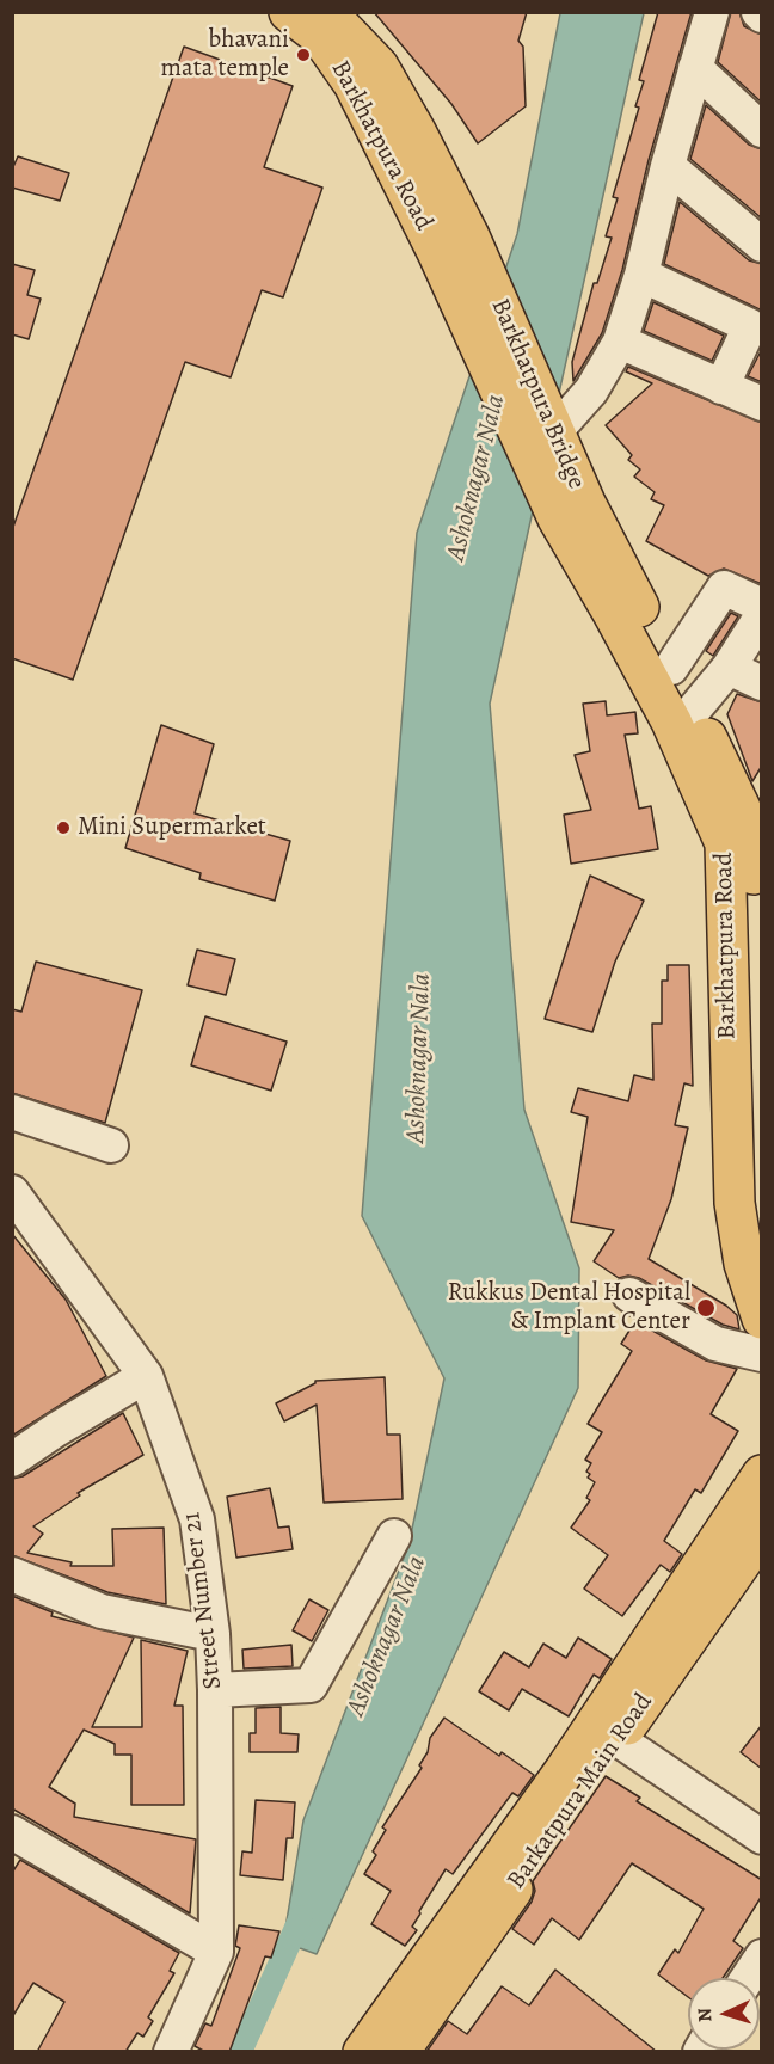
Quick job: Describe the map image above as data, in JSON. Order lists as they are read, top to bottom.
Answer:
{
  "streets": {
    "main road": ["Barkhatpura Road", "Barkhatpura Bridge", "Barkatpura Main Road"],
    "street": ["Street Number 21"]
  },
  "crossings": [
    ["Barkhatpura Road", "Barkhatpura Bridge"]
  ],
  "water": ["Ashoknagar Nala"],
  "places": ["bhavani mata temple", "Mini Supermarket", "Rukkus Dental Hospital & Implant Center"],
  "north": "left"
}
